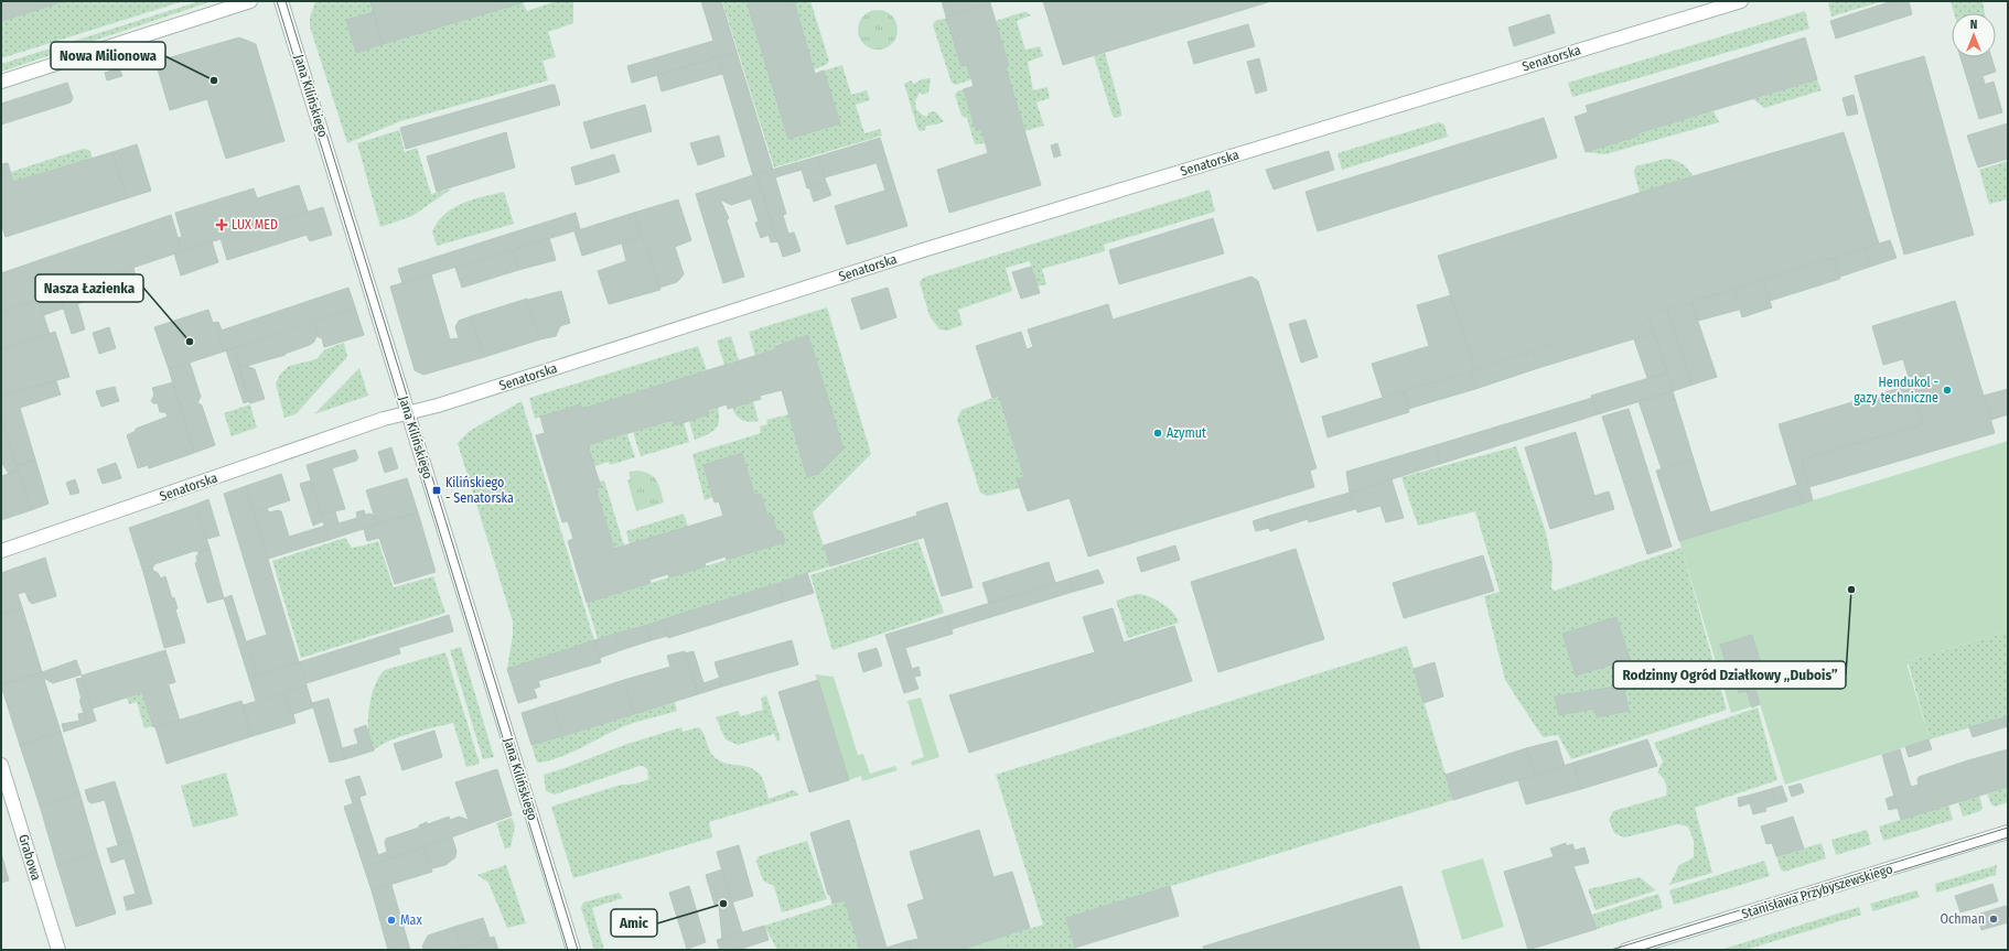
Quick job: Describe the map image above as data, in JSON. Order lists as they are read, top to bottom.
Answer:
{
  "streets": {
    "street": [
      "Senatorska",
      "Jana Kilińskiego",
      "Grabowa",
      "Stanisława Przybyszewskiego"
    ]
  },
  "crossings": [
    ["Senatorska", "Jana Kilińskiego"]
  ],
  "places": {
    "other": [
      "Nowa Milionowa",
      "Nasza Łazienka",
      "Hendukol - gazy techniczne",
      "Azymut",
      "Rodzinny Ogród Działkowy „Dubois”",
      "Amic",
      "Ochman",
      "Max"
    ],
    "health": ["LUX MED"],
    "transit": ["Kilińskiego - Senatorska"]
  },
  "north": "top"
}
